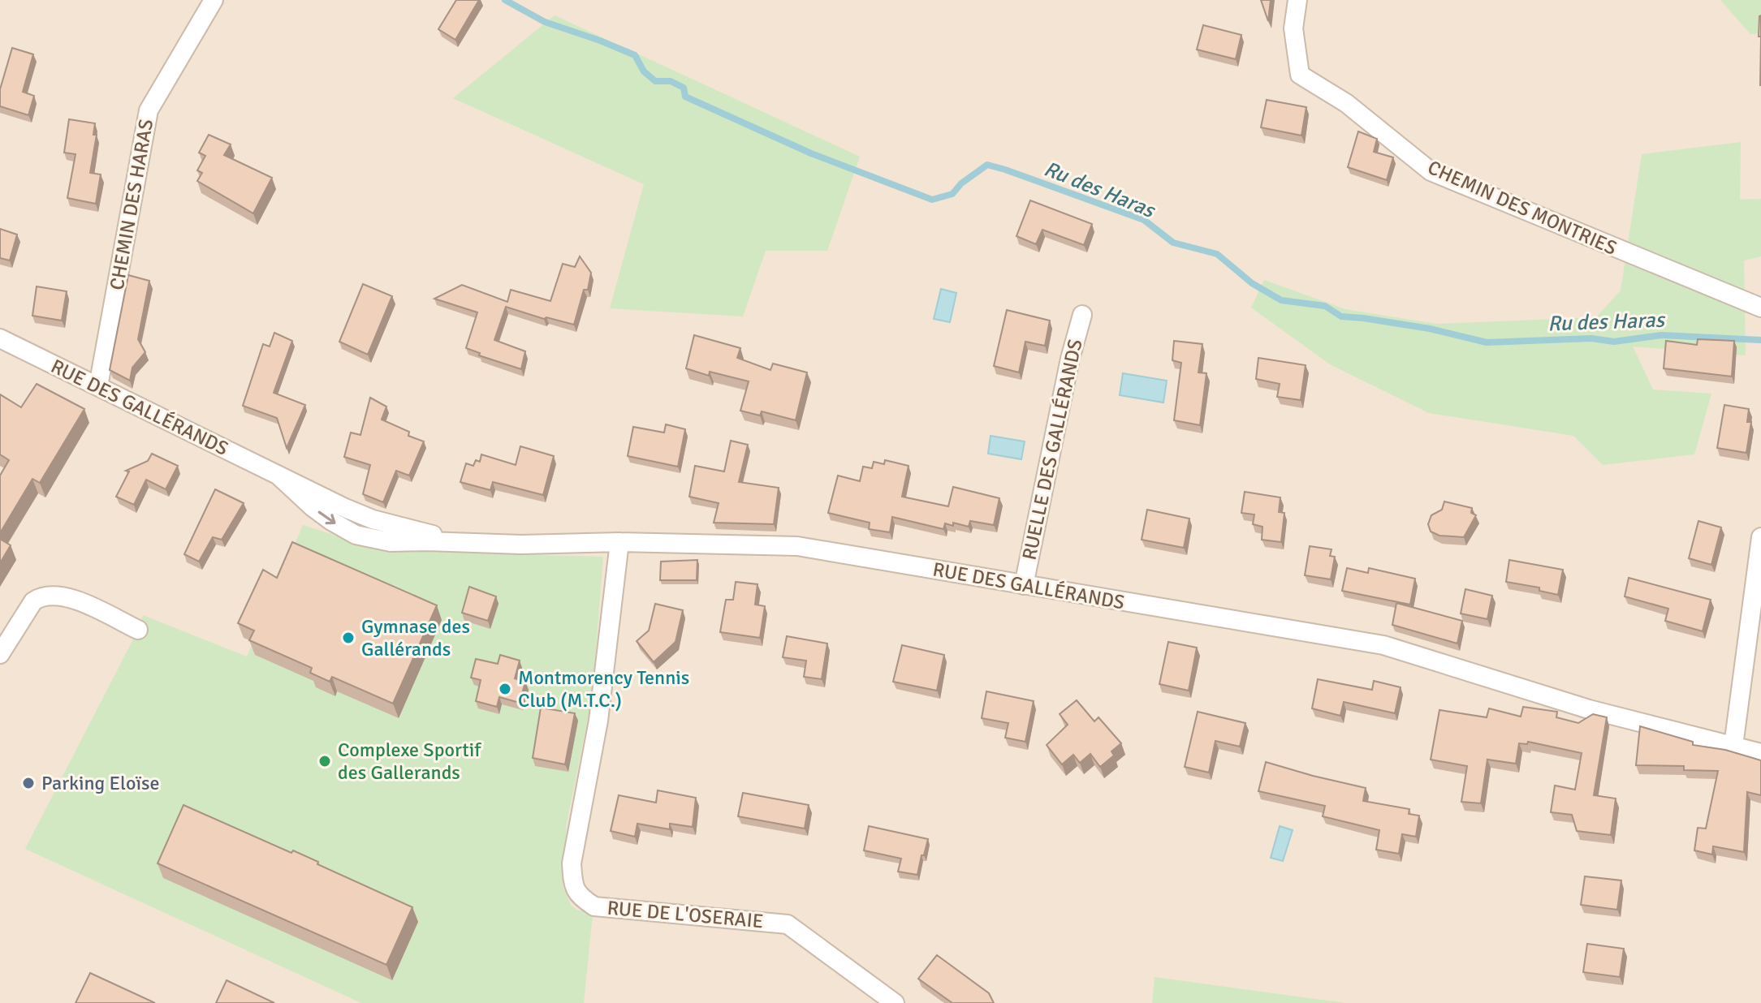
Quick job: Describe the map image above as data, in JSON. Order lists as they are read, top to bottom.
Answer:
{
  "streets": {
    "street": [
      "CHEMIN DES HARAS",
      "CHEMIN DES MONTRIES",
      "RUE DES GALLÉRANDS",
      "RUELLE DES GALLÉRANDS",
      "RUE DE L'OSERAIE"
    ]
  },
  "crossings": [
    ["CHEMIN DES HARAS", "RUE DES GALLÉRANDS"],
    ["RUE DES GALLÉRANDS", "RUELLE DES GALLÉRANDS"],
    ["RUE DES GALLÉRANDS", "RUE DE L'OSERAIE"]
  ],
  "water": ["Ru des Haras"],
  "places": [
    "Gymnase des Gallérands",
    "Montmorency Tennis Club (M.T.C.)",
    "Complexe Sportif des Gallerands",
    "Parking Eloïse"
  ]
}
